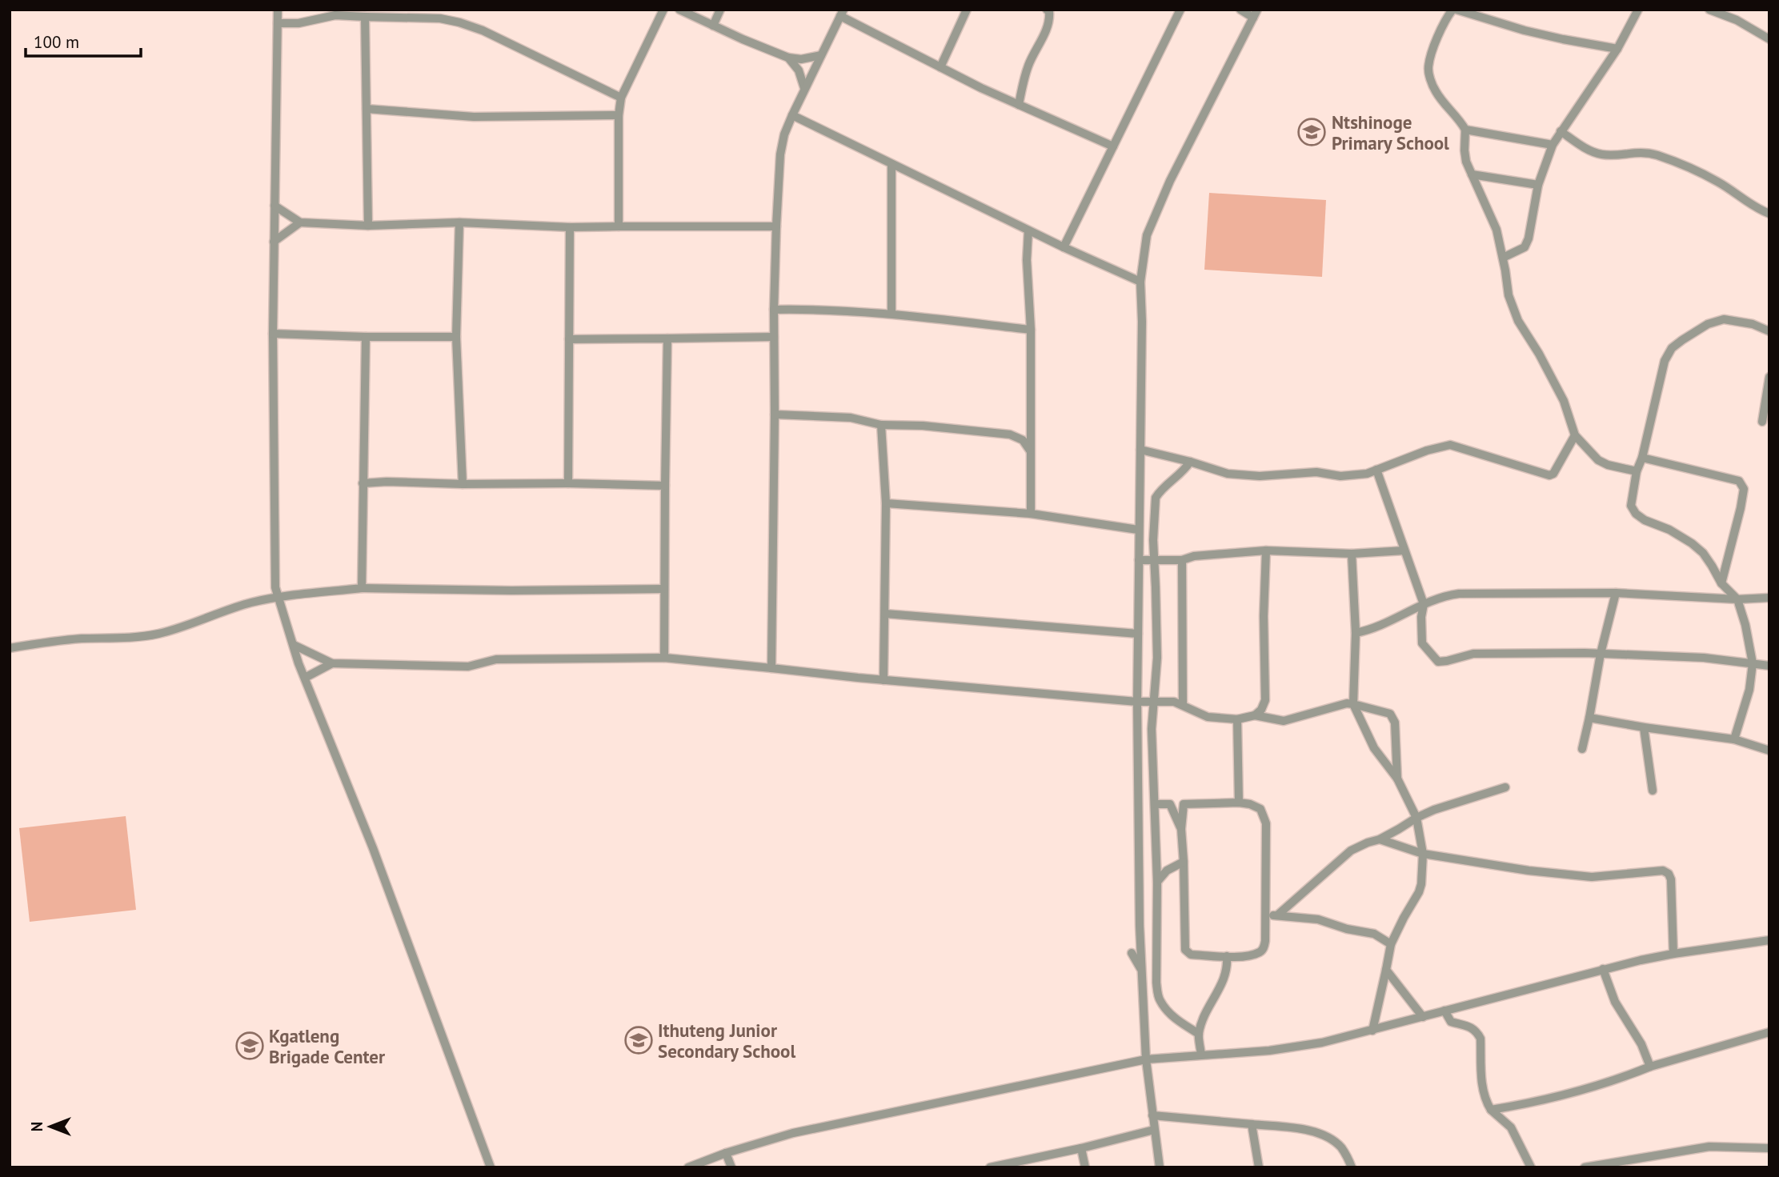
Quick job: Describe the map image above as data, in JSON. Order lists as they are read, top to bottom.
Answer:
{
  "places": {
    "school or university": ["Ntshinoge Primary School", "Ithuteng Junior Secondary School", "Kgatleng Brigade Center"]
  },
  "scale_bar": "100 m",
  "north": "left"
}
